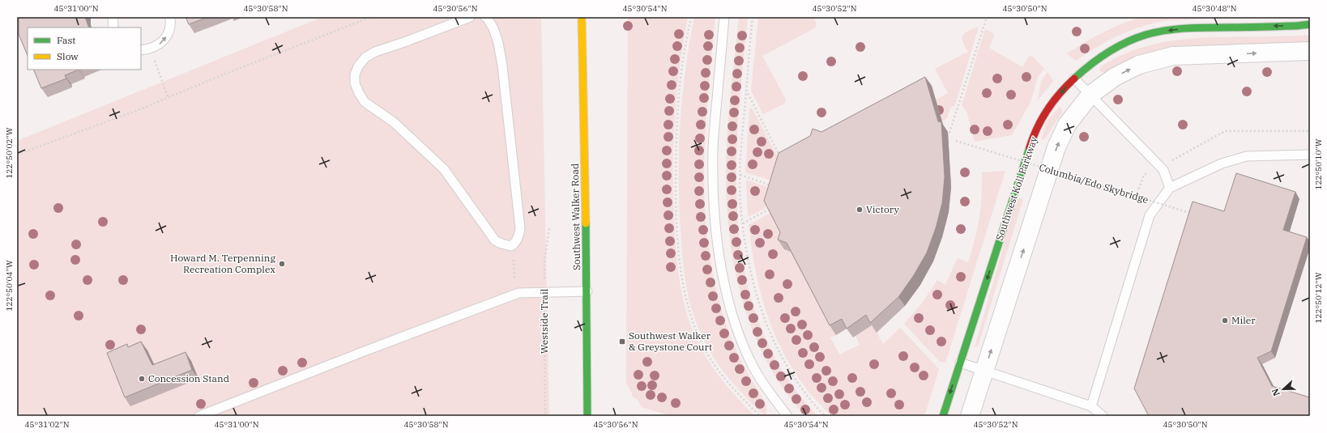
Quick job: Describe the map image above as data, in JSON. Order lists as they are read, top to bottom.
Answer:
{
  "streets": {
    "street": ["Southwest Koll Parkway", "Southwest Walker Road"],
    "path": ["Columbia/Edo Skybridge", "Westside Trail"]
  },
  "places": {
    "other": [
      "Victory",
      "Howard M. Terpenning Recreation Complex",
      "Miler",
      "Concession Stand"
    ],
    "transit": ["Southwest Walker & Greystone Court"]
  },
  "legend": ["Fast", "Slow"],
  "north": "left",
  "coordinates": [
    "45°31'00\"N",
    "45°30'58\"N",
    "45°30'56\"N",
    "45°30'54\"N",
    "45°30'52\"N",
    "45°30'50\"N",
    "45°30'48\"N",
    "122°50'02\"W",
    "122°50'10\"W",
    "122°50'04\"W",
    "122°50'12\"W",
    "45°31'02\"N"
  ]
}
